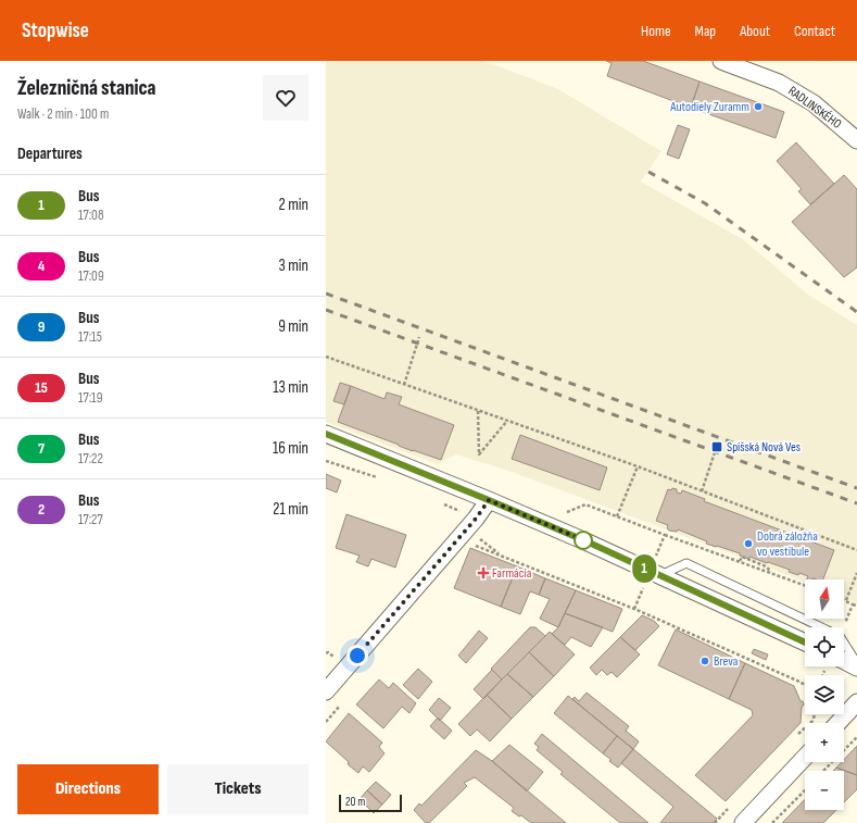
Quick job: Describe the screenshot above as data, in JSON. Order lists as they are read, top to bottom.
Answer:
{
  "streets": {
    "street": ["RADLINSKÉHO"]
  },
  "places": {
    "other": ["Autodiely Zuramm", "Dobrá záložňa vo vestibule", "Breva"],
    "transit": ["Spišská Nová Ves"],
    "health": ["Farmácia"]
  },
  "lines": ["bus line 1"],
  "scale_bar": "20 m",
  "north": "top",
  "page": {
    "header": "Stopwise",
    "nav": [
      "Home",
      "Map",
      "About",
      "Contact"
    ],
    "heading": [
      ["Železničná stanica", "Walk · 2 min · 100 m"],
      "Departures"
    ],
    "on_map": "1",
    "list": [
      {
        "mark": "1",
        "name": "Bus",
        "note": "17:08",
        "value": "2 min"
      },
      {
        "mark": "4",
        "name": "Bus",
        "note": "17:09",
        "value": "3 min"
      },
      {
        "mark": "9",
        "name": "Bus",
        "note": "17:15",
        "value": "9 min"
      },
      {
        "mark": "15",
        "name": "Bus",
        "note": "17:19",
        "value": "13 min"
      },
      {
        "mark": "7",
        "name": "Bus",
        "note": "17:22",
        "value": "16 min"
      },
      {
        "mark": "2",
        "name": "Bus",
        "note": "17:27",
        "value": "21 min"
      }
    ],
    "map_buttons": ["+", "−"],
    "buttons": ["Directions", "Tickets"],
    "scale": "20 m"
  }
}
